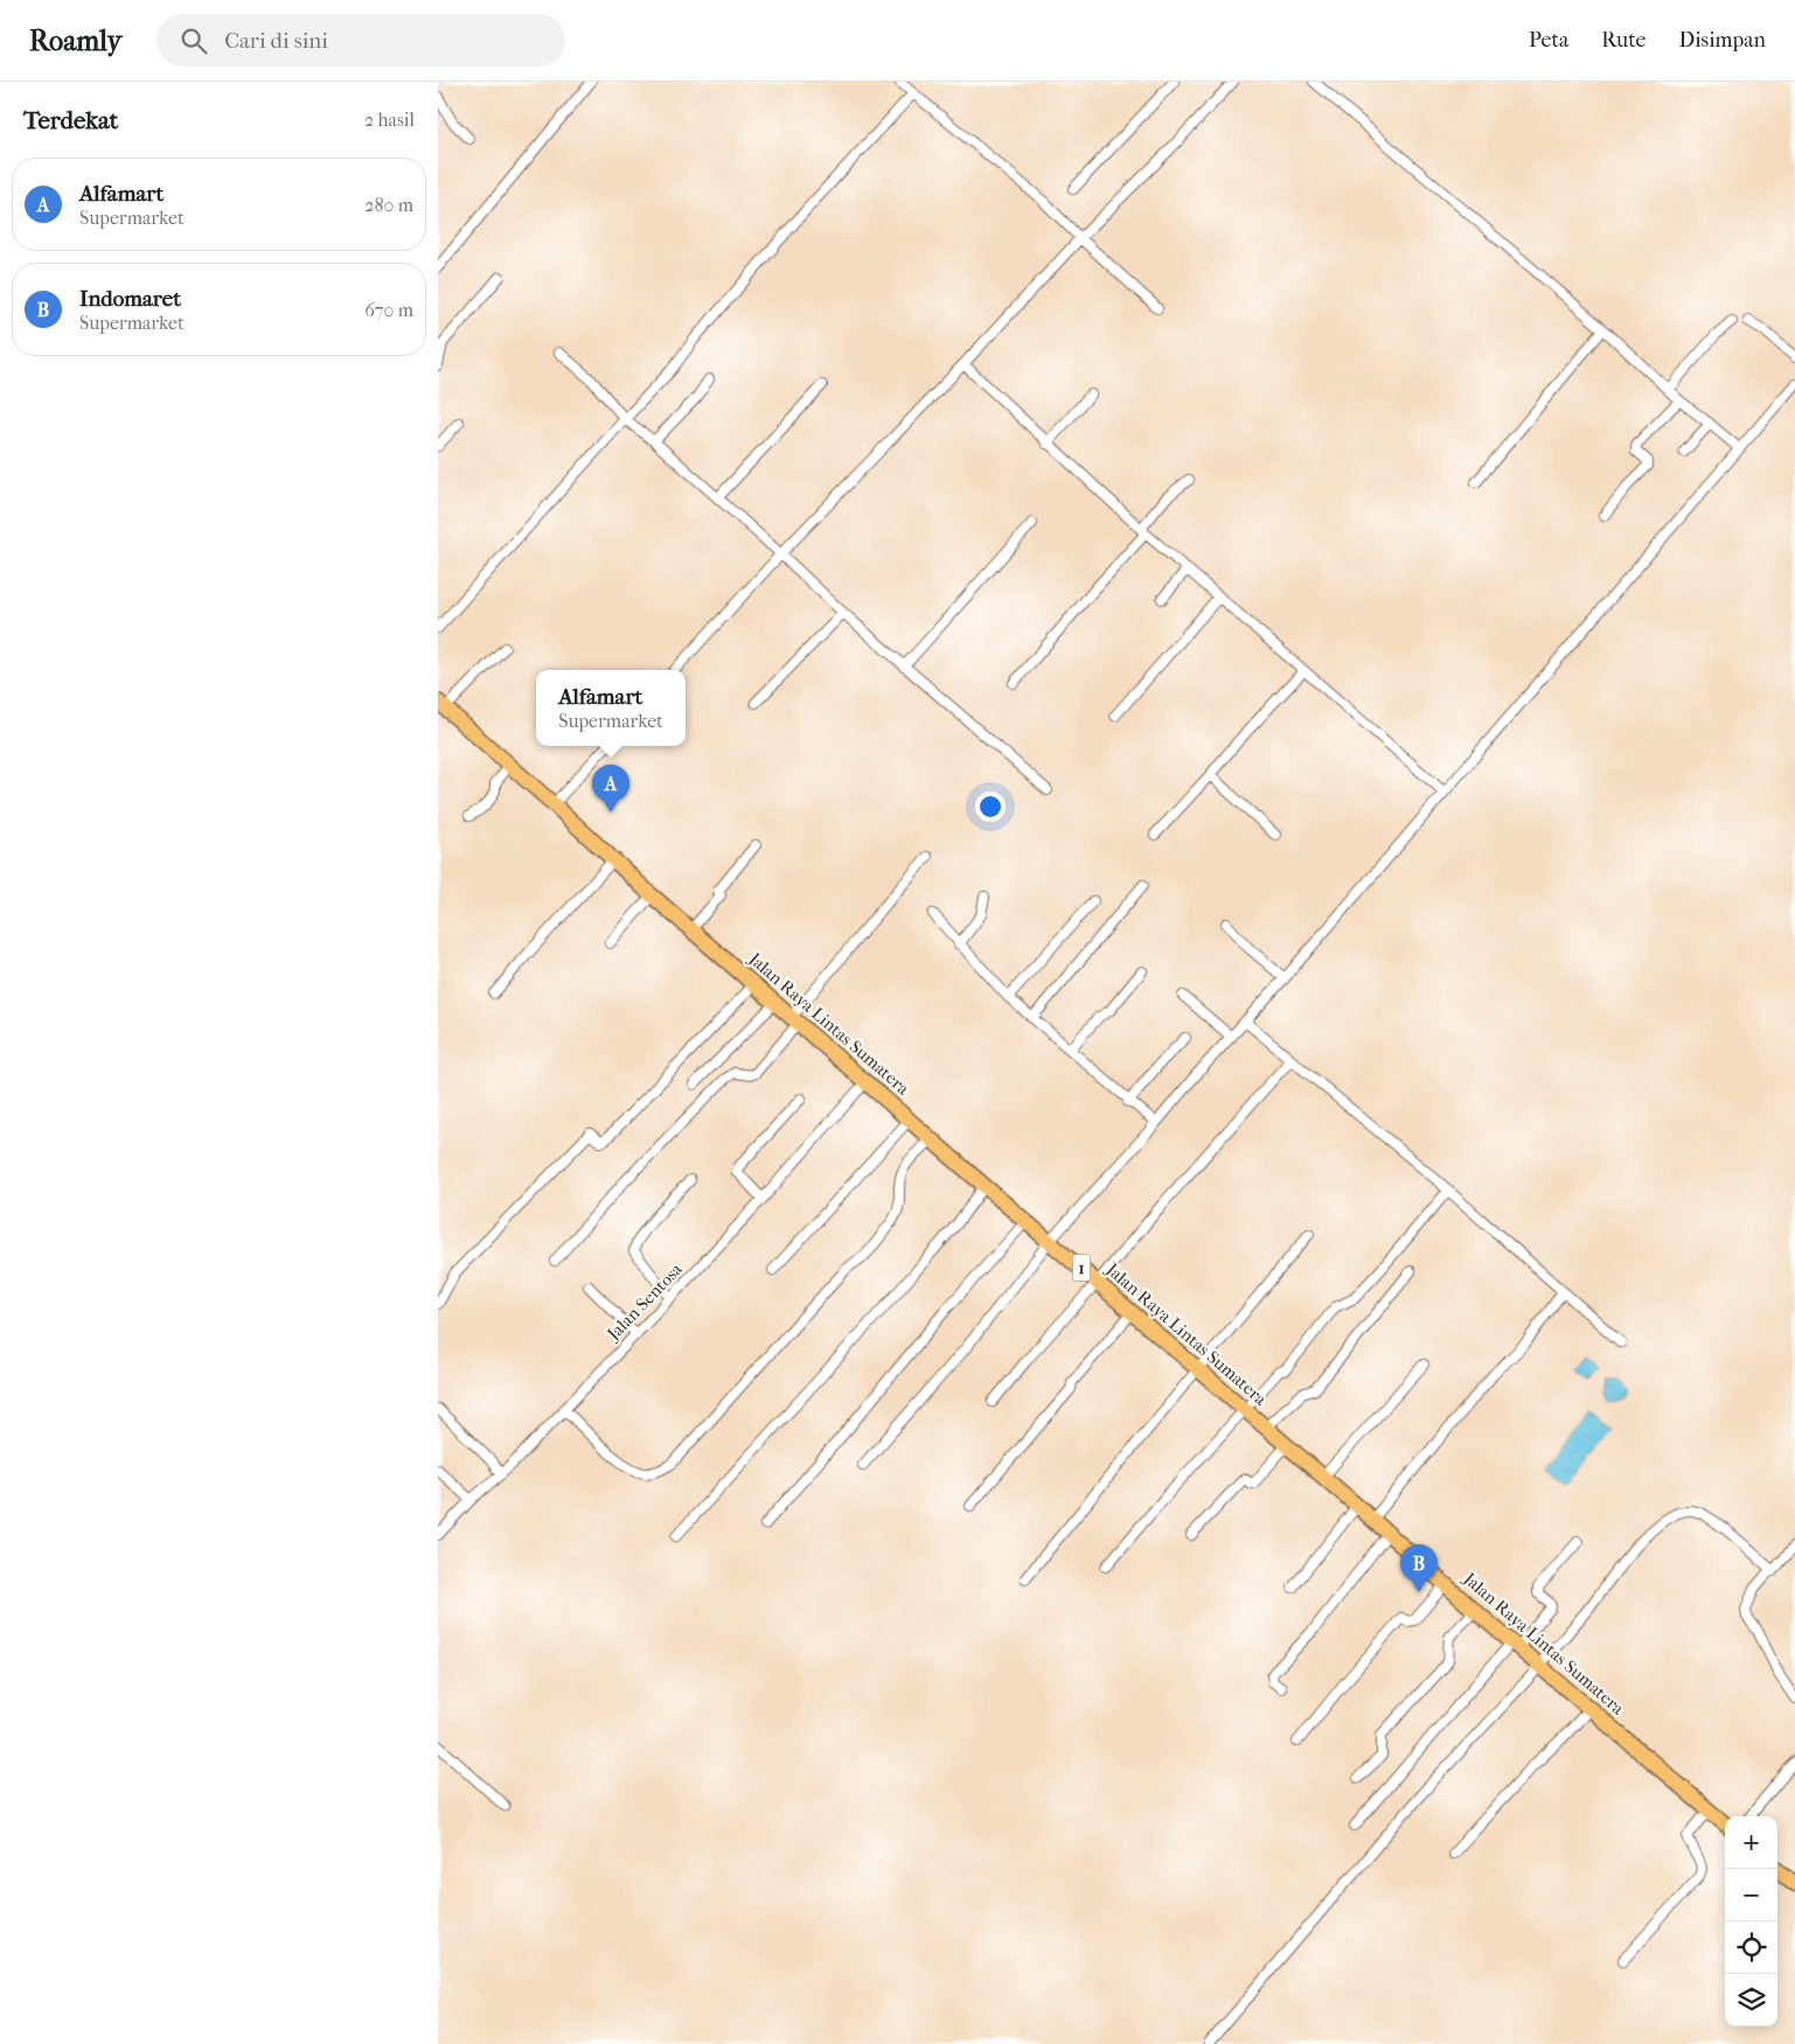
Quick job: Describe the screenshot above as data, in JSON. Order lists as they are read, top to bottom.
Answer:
{
  "streets": {
    "highway": ["Jalan Raya Lintas Sumatera", "1"],
    "street": ["Jalan Sentosa"]
  },
  "crossings": [
    ["Jalan Raya Lintas Sumatera", "Jalan Sentosa"]
  ],
  "page": {
    "header": "Roamly",
    "search": "Cari di sini",
    "nav": ["Peta", "Rute", "Disimpan"],
    "heading": ["Terdekat", "2 hasil"],
    "list": [
      {
        "mark": "A",
        "name": "Alfamart",
        "note": "Supermarket",
        "value": "280 m"
      },
      {
        "mark": "B",
        "name": "Indomaret",
        "note": "Supermarket",
        "value": "670 m"
      }
    ],
    "popup": ["Alfamart", "Supermarket"],
    "pins": ["A", "B"],
    "map_buttons": ["+", "−"]
  }
}
